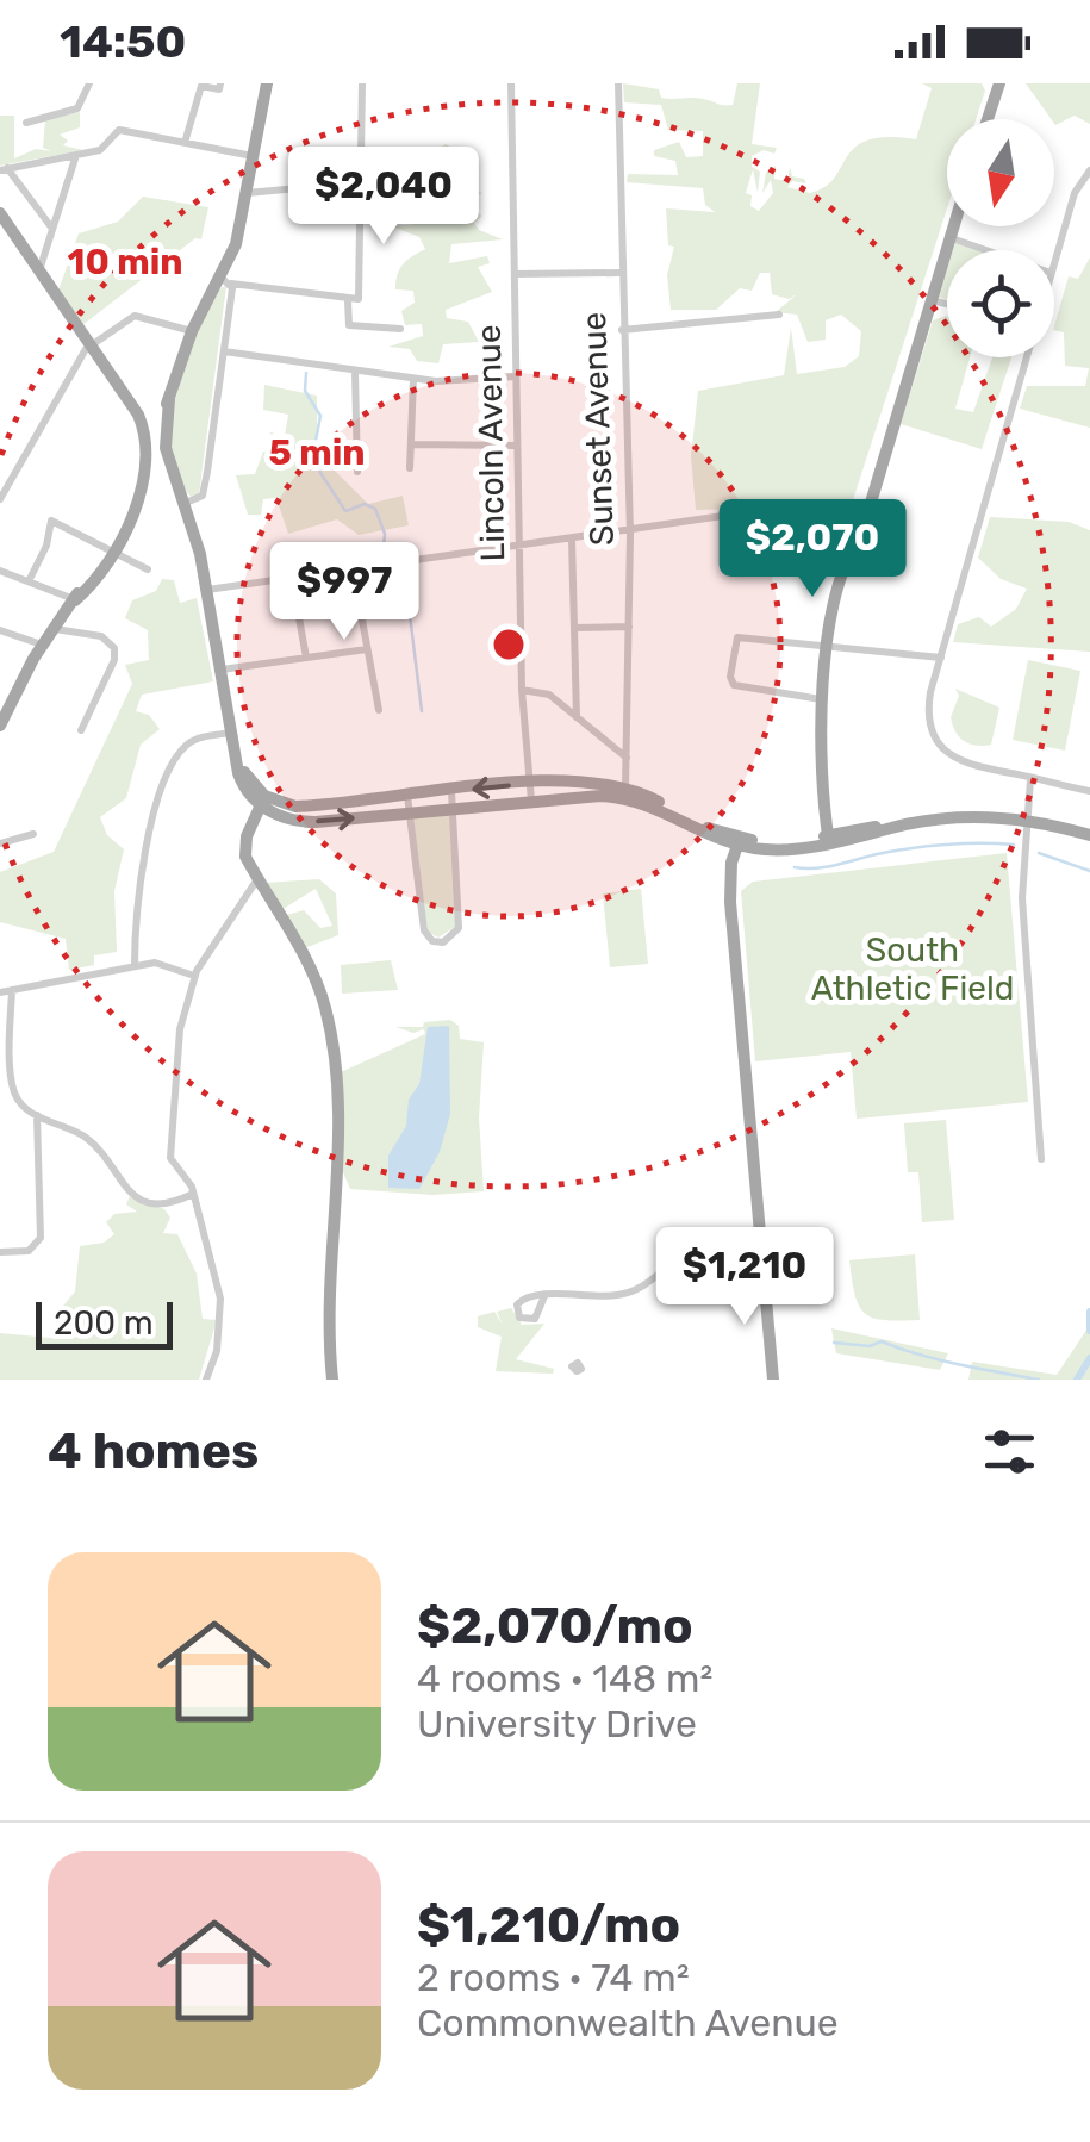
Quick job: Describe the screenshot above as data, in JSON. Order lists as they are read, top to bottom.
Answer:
{
  "streets": {
    "street": ["Sunset Avenue", "Lincoln Avenue"]
  },
  "parks": ["South Athletic Field"],
  "scale_bar": "200 m",
  "north": "bottom",
  "page": {
    "status": "14:50",
    "price": [
      "$2,040",
      "$2,070",
      "$997",
      "$1,210"
    ],
    "scale": "200 m",
    "heading": "4 homes",
    "list": [
      {
        "name": "$2,070/mo",
        "note": "4 rooms · 148 m² · University Drive"
      },
      {
        "name": "$1,210/mo",
        "note": "2 rooms · 74 m² · Commonwealth Avenue"
      }
    ]
  },
  "rings": ["10 min", "5 min"]
}
